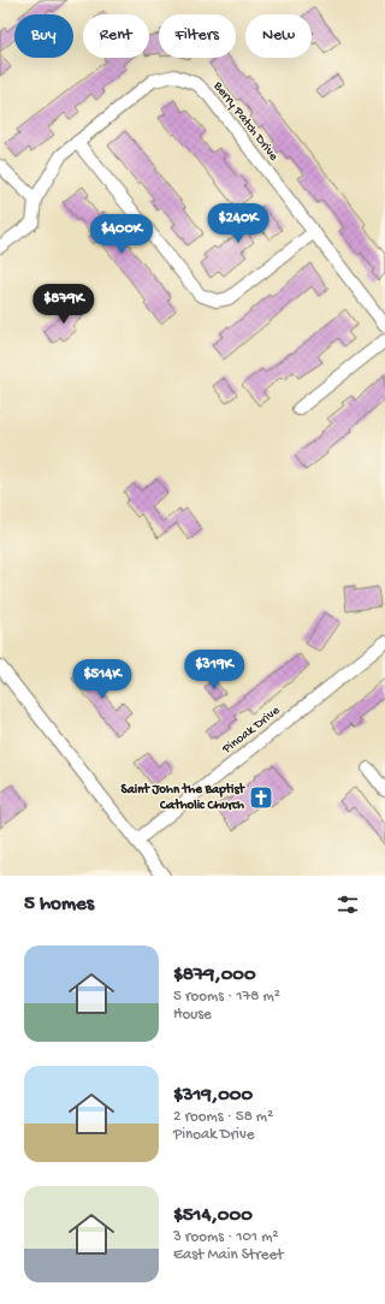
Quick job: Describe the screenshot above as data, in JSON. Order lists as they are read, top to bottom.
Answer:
{
  "streets": {
    "street": ["Berry Patch Drive", "Pinoak Drive"]
  },
  "places": {
    "church": ["Saint John the Baptist Catholic Church"]
  },
  "page": {
    "chip": [
      "Buy",
      "Rent",
      "Filters",
      "New"
    ],
    "price": [
      "$240K",
      "$400K",
      "$879K",
      "$319K",
      "$514K"
    ],
    "heading": "5 homes",
    "list": [
      {
        "name": "$879,000",
        "note": "5 rooms · 178 m² · House"
      },
      {
        "name": "$319,000",
        "note": "2 rooms · 58 m² · Pinoak Drive"
      },
      {
        "name": "$514,000",
        "note": "3 rooms · 101 m² · East Main Street"
      }
    ]
  }
}
